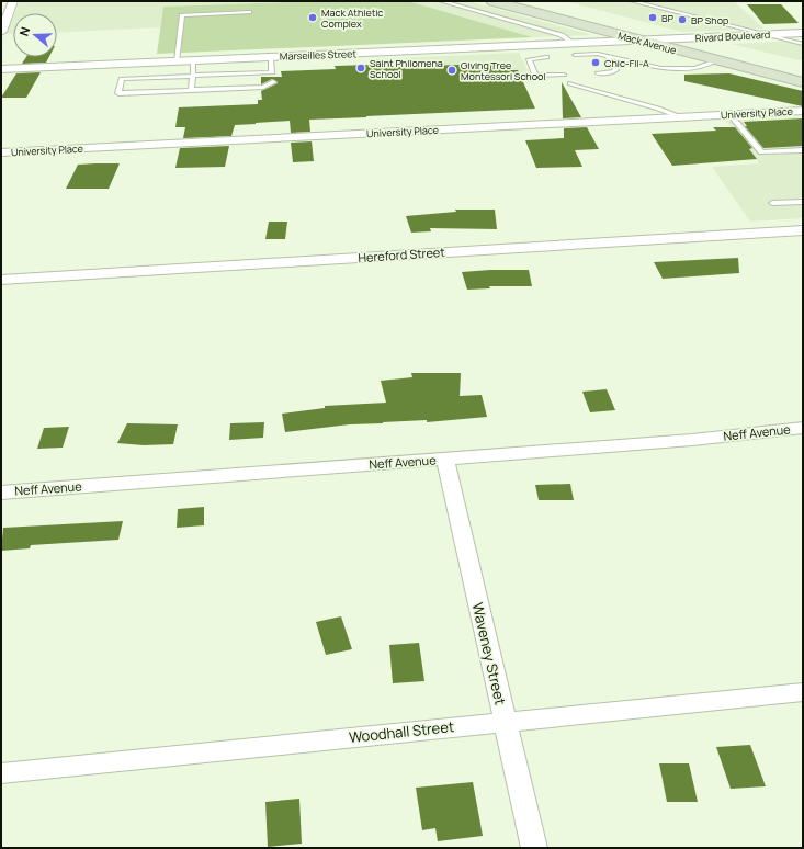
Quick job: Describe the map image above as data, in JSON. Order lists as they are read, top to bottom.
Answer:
{
  "streets": {
    "main road": ["Mack Avenue"],
    "street": [
      "Rivard Boulevard",
      "Marseilles Street",
      "University Place",
      "Hereford Street",
      "Neff Avenue",
      "Waveney Street",
      "Woodhall Street"
    ]
  },
  "crossings": [
    ["Rivard Boulevard", "Mack Avenue"],
    ["Rivard Boulevard", "Marseilles Street"],
    ["Mack Avenue", "Marseilles Street"],
    ["Neff Avenue", "Waveney Street"],
    ["Waveney Street", "Woodhall Street"]
  ],
  "places": [
    "Mack Athletic Complex",
    "BP",
    "BP Shop",
    "Chic-Fil-A",
    "Saint Philomena School",
    "Giving Tree Montessori School"
  ],
  "north": "left"
}
